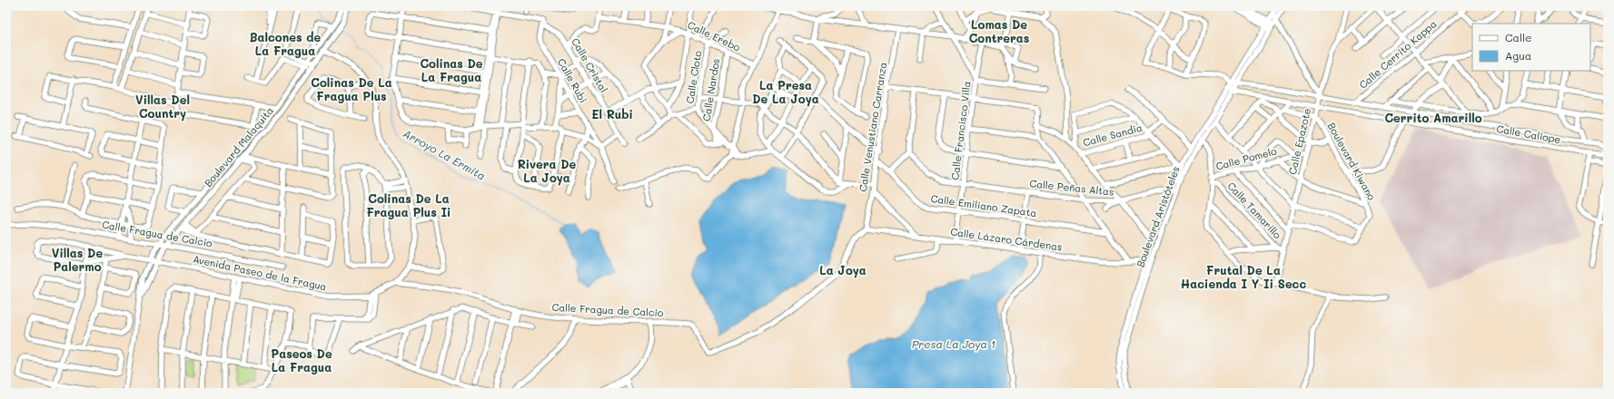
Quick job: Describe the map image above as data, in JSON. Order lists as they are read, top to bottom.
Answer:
{
  "streets": {
    "street": [
      "Calle Erebo",
      "Calle Cerrito Kappa",
      "Calle Cristal",
      "Calle Cloto",
      "Calle Rubi",
      "Calle Nardos",
      "Calle Venustiano Carranza",
      "Calle Francisco Villa",
      "Calle Caliope",
      "Calle Sandia",
      "Calle Epazote",
      "Boulevard Malaquita",
      "Calle Pomelo",
      "Boulevard Kiwano",
      "Calle Peñas Altas",
      "Calle Emiliano Zapata",
      "Calle Tamarillo",
      "Boulevard Aristóteles",
      "Calle Fragua de Calcio",
      "Calle Lázaro Cárdenas",
      "Avenida Paseo de la Fragua"
    ]
  },
  "crossings": [
    ["Calle Erebo", "Calle Cloto"],
    ["Calle Erebo", "Calle Nardos"],
    ["Calle Cerrito Kappa", "Calle Caliope"],
    ["Calle Cristal", "Calle Rubi"],
    ["Calle Venustiano Carranza", "Calle Emiliano Zapata"],
    ["Calle Venustiano Carranza", "Calle Fragua de Calcio"],
    ["Calle Venustiano Carranza", "Calle Lázaro Cárdenas"],
    ["Calle Francisco Villa", "Calle Peñas Altas"],
    ["Calle Francisco Villa", "Calle Emiliano Zapata"],
    ["Calle Francisco Villa", "Calle Lázaro Cárdenas"],
    ["Calle Caliope", "Calle Epazote"],
    ["Calle Caliope", "Boulevard Aristóteles"],
    ["Calle Epazote", "Calle Pomelo"],
    ["Calle Epazote", "Boulevard Kiwano"],
    ["Calle Epazote", "Calle Tamarillo"],
    ["Boulevard Malaquita", "Calle Fragua de Calcio"],
    ["Boulevard Malaquita", "Avenida Paseo de la Fragua"],
    ["Calle Pomelo", "Calle Tamarillo"],
    ["Calle Peñas Altas", "Boulevard Aristóteles"],
    ["Boulevard Aristóteles", "Calle Lázaro Cárdenas"],
    ["Calle Fragua de Calcio", "Calle Lázaro Cárdenas"],
    ["Calle Fragua de Calcio", "Avenida Paseo de la Fragua"]
  ],
  "districts": [
    "Lomas De Contreras",
    "Balcones de La Fragua",
    "Colinas De La Fragua",
    "Colinas De La Fragua Plus",
    "La Presa De La Joya",
    "Villas Del Country",
    "El Rubi",
    "Cerrito Amarillo",
    "Rivera De La Joya",
    "Colinas De La Fragua Plus Ii",
    "Villas De Palermo",
    "La Joya",
    "Frutal De La Hacienda I Y Ii Secc",
    "Paseos De La Fragua"
  ],
  "water": ["Arroyo La Ermita", "Presa La Joya 1"],
  "legend": ["Calle", "Agua"]
}
